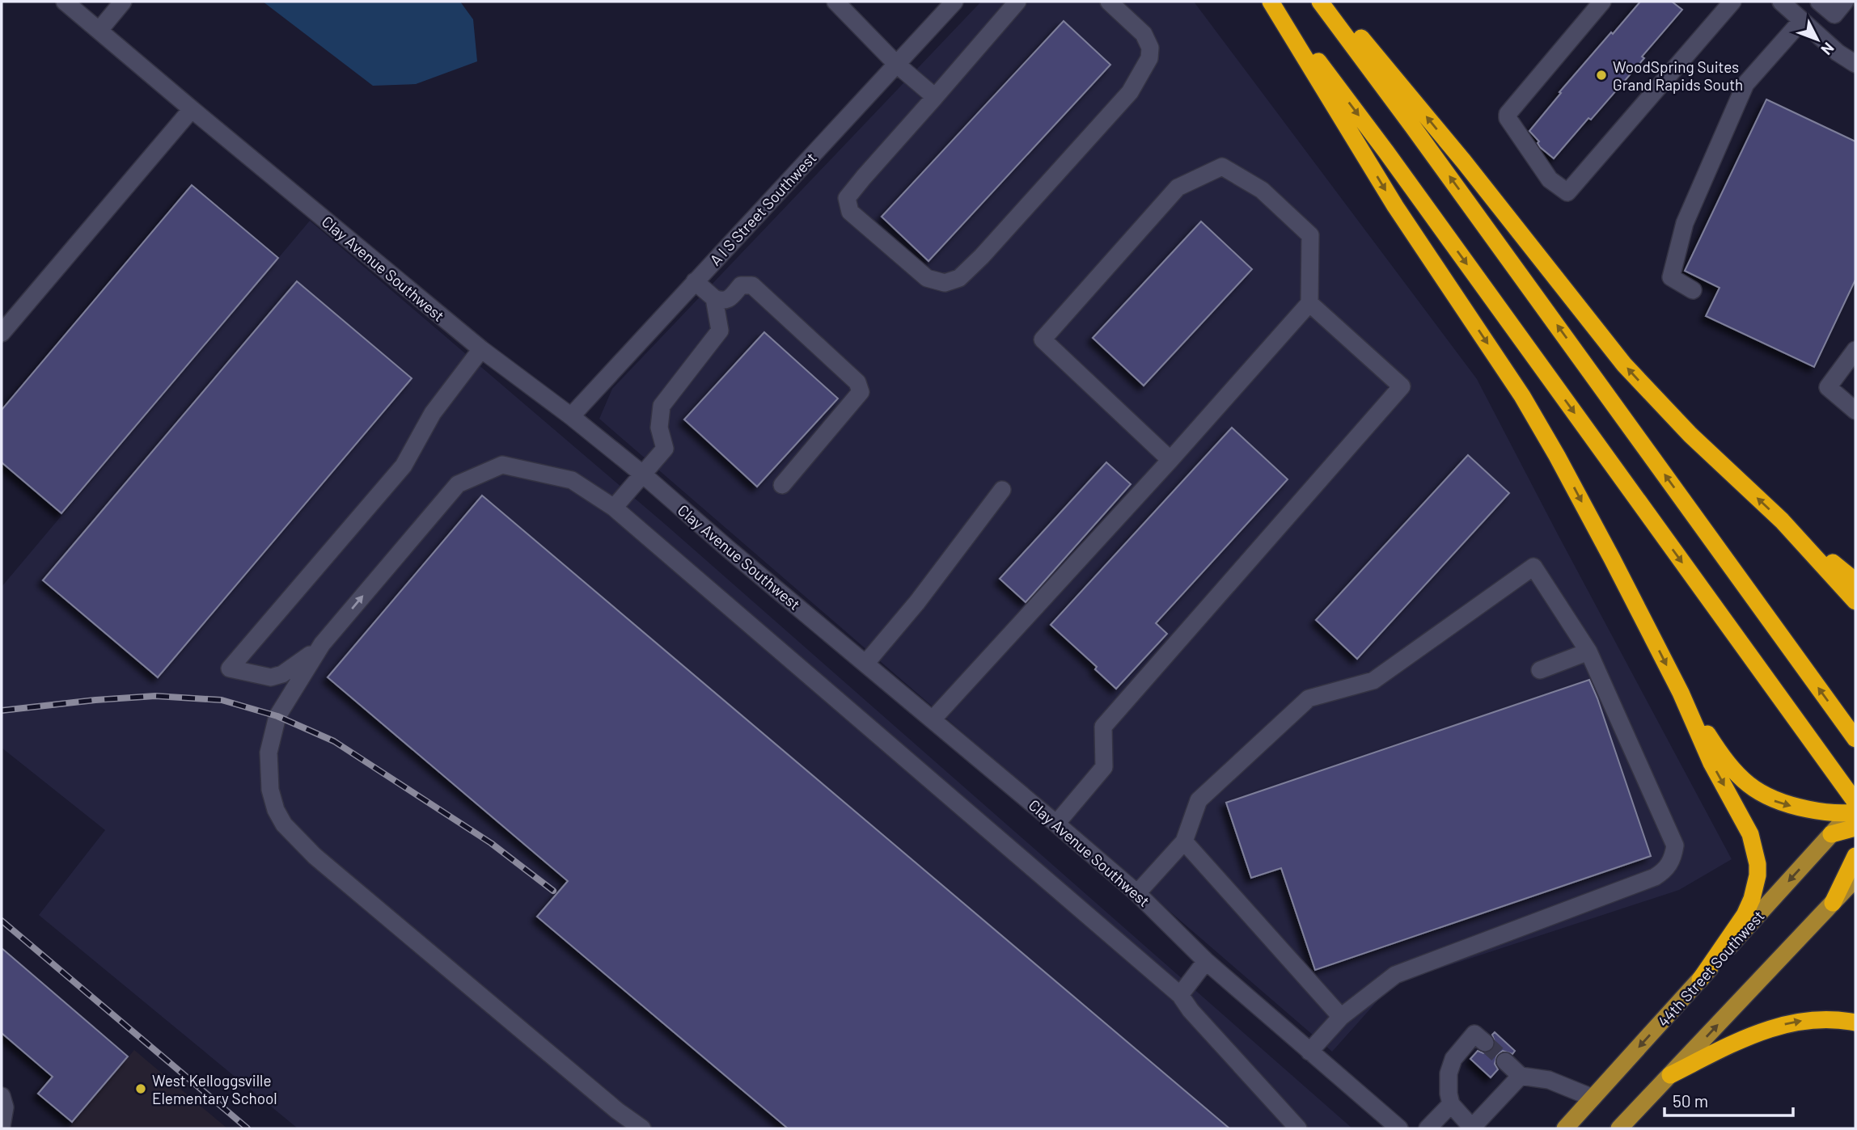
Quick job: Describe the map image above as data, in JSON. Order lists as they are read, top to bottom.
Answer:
{
  "streets": {
    "main road": ["44th Street Southwest"],
    "street": ["A I S Street Southwest", "Clay Avenue Southwest"]
  },
  "crossings": [
    ["A I S Street Southwest", "Clay Avenue Southwest"]
  ],
  "places": ["WoodSpring Suites Grand Rapids South", "West Kelloggsville Elementary School"],
  "scale_bar": "50 m",
  "north": "bottom right"
}
